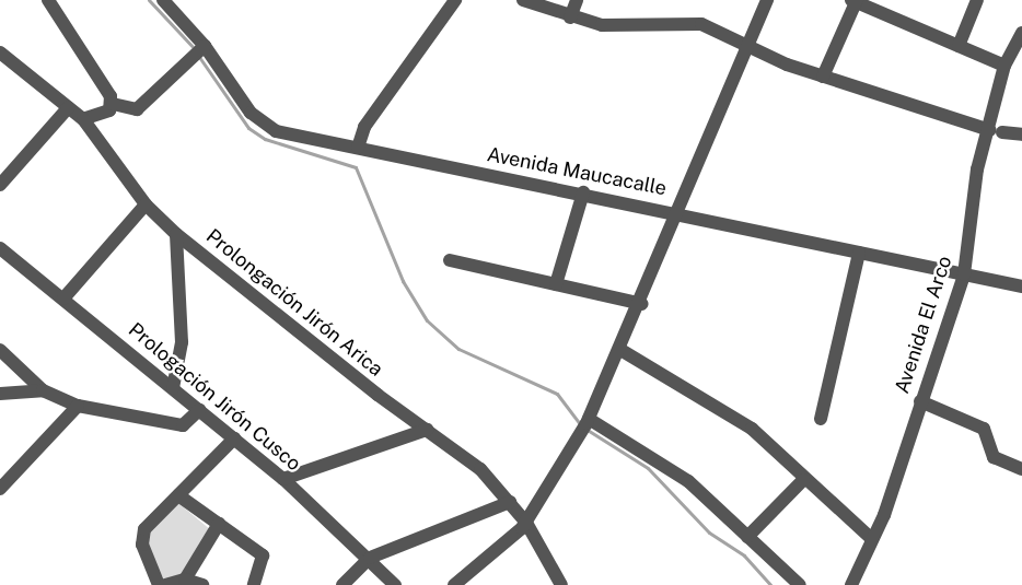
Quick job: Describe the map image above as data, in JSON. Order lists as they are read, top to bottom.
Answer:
{
  "streets": {
    "street": [
      "Avenida Maucacalle",
      "Prolongación Jirón Arica",
      "Avenida El Arco",
      "Prologación Jirón Cusco"
    ]
  },
  "crossings": [
    ["Avenida Maucacalle", "Avenida El Arco"]
  ]
}
